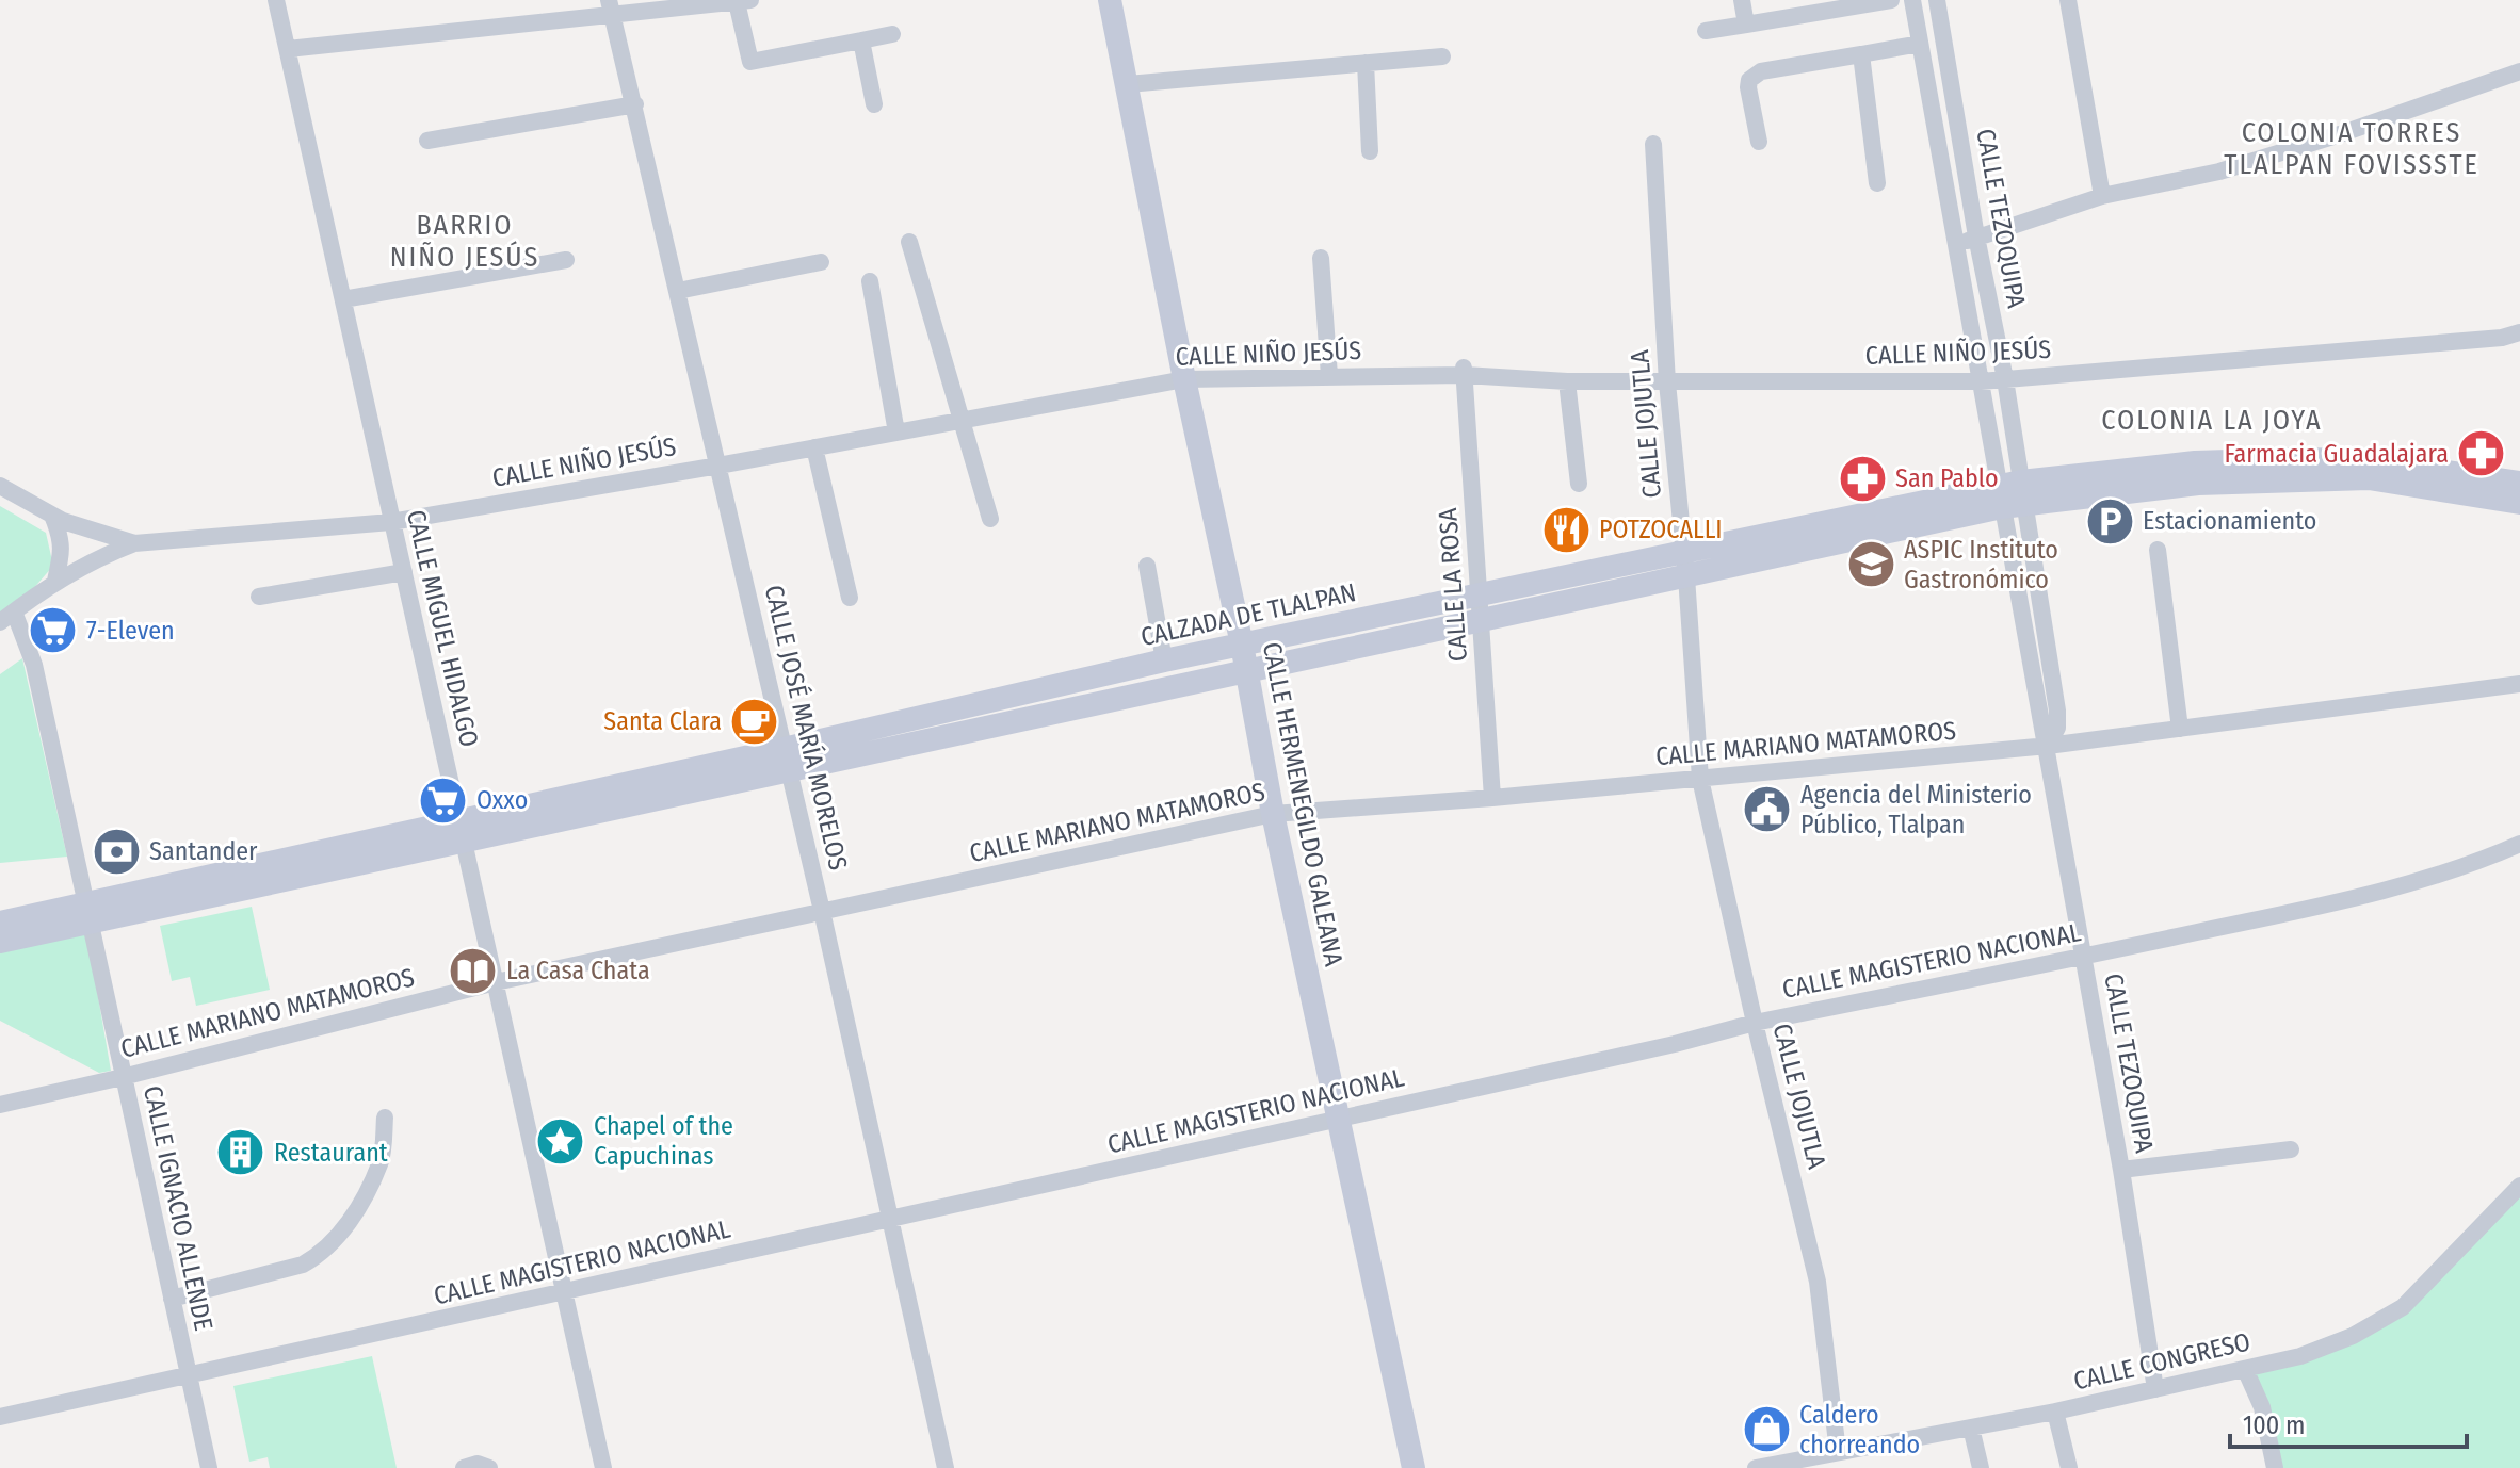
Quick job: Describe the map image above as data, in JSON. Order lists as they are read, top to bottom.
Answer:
{
  "streets": {
    "main road": ["CALZADA DE TLALPAN", "CALLE HERMENEGILDO GALEANA"],
    "street": [
      "CALLE TEZOQUIPA",
      "CALLE NIÑO JESÚS",
      "CALLE JOJUTLA",
      "CALLE LA ROSA",
      "CALLE MIGUEL HIDALGO",
      "CALLE JOSÉ MARÍA MORELOS",
      "CALLE MARIANO MATAMOROS",
      "CALLE MAGISTERIO NACIONAL",
      "CALLE IGNACIO ALLENDE",
      "CALLE CONGRESO"
    ]
  },
  "crossings": [
    ["CALLE TEZOQUIPA", "CALLE NIÑO JESÚS"],
    ["CALLE TEZOQUIPA", "CALZADA DE TLALPAN"],
    ["CALLE TEZOQUIPA", "CALLE MARIANO MATAMOROS"],
    ["CALLE TEZOQUIPA", "CALLE MAGISTERIO NACIONAL"],
    ["CALLE TEZOQUIPA", "CALLE CONGRESO"],
    ["CALLE NIÑO JESÚS", "CALLE JOJUTLA"],
    ["CALLE NIÑO JESÚS", "CALLE LA ROSA"],
    ["CALLE NIÑO JESÚS", "CALLE MIGUEL HIDALGO"],
    ["CALLE NIÑO JESÚS", "CALLE JOSÉ MARÍA MORELOS"],
    ["CALLE NIÑO JESÚS", "CALLE HERMENEGILDO GALEANA"],
    ["CALLE NIÑO JESÚS", "CALLE IGNACIO ALLENDE"],
    ["CALLE JOJUTLA", "CALZADA DE TLALPAN"],
    ["CALLE JOJUTLA", "CALLE MARIANO MATAMOROS"],
    ["CALLE JOJUTLA", "CALLE MAGISTERIO NACIONAL"],
    ["CALLE JOJUTLA", "CALLE CONGRESO"],
    ["CALLE LA ROSA", "CALZADA DE TLALPAN"],
    ["CALLE LA ROSA", "CALLE MARIANO MATAMOROS"],
    ["CALZADA DE TLALPAN", "CALLE MIGUEL HIDALGO"],
    ["CALZADA DE TLALPAN", "CALLE JOSÉ MARÍA MORELOS"],
    ["CALZADA DE TLALPAN", "CALLE HERMENEGILDO GALEANA"],
    ["CALZADA DE TLALPAN", "CALLE IGNACIO ALLENDE"],
    ["CALLE MIGUEL HIDALGO", "CALLE MARIANO MATAMOROS"],
    ["CALLE MIGUEL HIDALGO", "CALLE MAGISTERIO NACIONAL"],
    ["CALLE JOSÉ MARÍA MORELOS", "CALLE MARIANO MATAMOROS"],
    ["CALLE JOSÉ MARÍA MORELOS", "CALLE MAGISTERIO NACIONAL"],
    ["CALLE MARIANO MATAMOROS", "CALLE HERMENEGILDO GALEANA"],
    ["CALLE MARIANO MATAMOROS", "CALLE IGNACIO ALLENDE"],
    ["CALLE HERMENEGILDO GALEANA", "CALLE MAGISTERIO NACIONAL"],
    ["CALLE MAGISTERIO NACIONAL", "CALLE IGNACIO ALLENDE"]
  ],
  "districts": ["COLONIA TORRES TLALPAN FOVISSSTE", "BARRIO NIÑO JESÚS", "COLONIA LA JOYA"],
  "places": {
    "pharmacy": ["Farmacia Guadalajara", "San Pablo"],
    "parking": ["Estacionamiento"],
    "restaurant": ["POTZOCALLI"],
    "school or university": ["ASPIC Instituto Gastronómico"],
    "supermarket": ["7-Eleven", "Oxxo"],
    "cafe": ["Santa Clara"],
    "public building": ["Agencia del Ministerio Público, Tlalpan"],
    "bank": ["Santander"],
    "library": ["La Casa Chata"],
    "place": ["Chapel of the Capuchinas"],
    "building": ["Restaurant"],
    "shop": ["Caldero chorreando"]
  },
  "scale_bar": "100 m"
}
